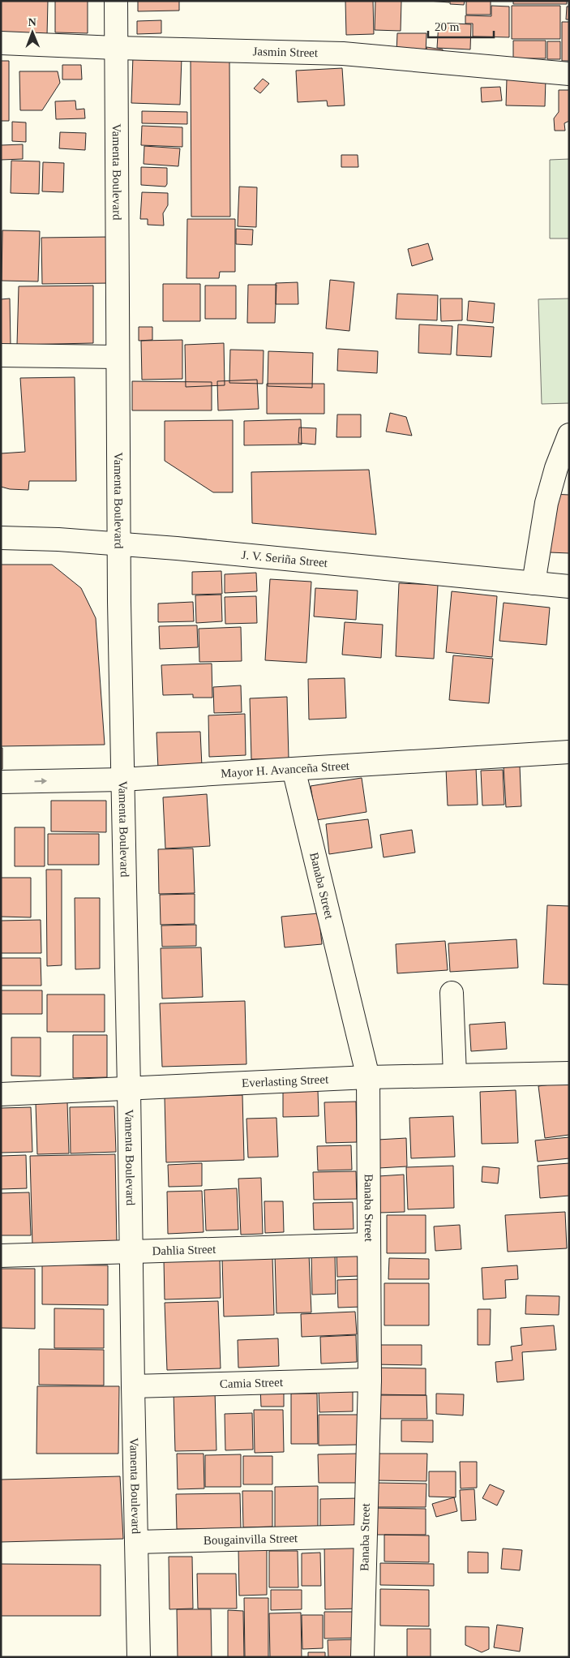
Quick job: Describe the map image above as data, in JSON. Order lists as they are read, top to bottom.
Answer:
{
  "streets": {
    "street": [
      "Jasmin Street",
      "Vamenta Boulevard",
      "J. V. Seriña Street",
      "Mayor H. Avanceña Street",
      "Banaba Street",
      "Everlasting Street",
      "Dahlia Street",
      "Camia Street",
      "Bougainvilla Street"
    ]
  },
  "crossings": [
    ["Jasmin Street", "Vamenta Boulevard"],
    ["Vamenta Boulevard", "J. V. Seriña Street"],
    ["Vamenta Boulevard", "Mayor H. Avanceña Street"],
    ["Vamenta Boulevard", "Everlasting Street"],
    ["Vamenta Boulevard", "Dahlia Street"],
    ["Vamenta Boulevard", "Camia Street"],
    ["Vamenta Boulevard", "Bougainvilla Street"],
    ["Mayor H. Avanceña Street", "Banaba Street"],
    ["Banaba Street", "Everlasting Street"],
    ["Banaba Street", "Dahlia Street"],
    ["Banaba Street", "Camia Street"],
    ["Banaba Street", "Bougainvilla Street"]
  ],
  "scale_bar": "20 m",
  "north": "top"
}
